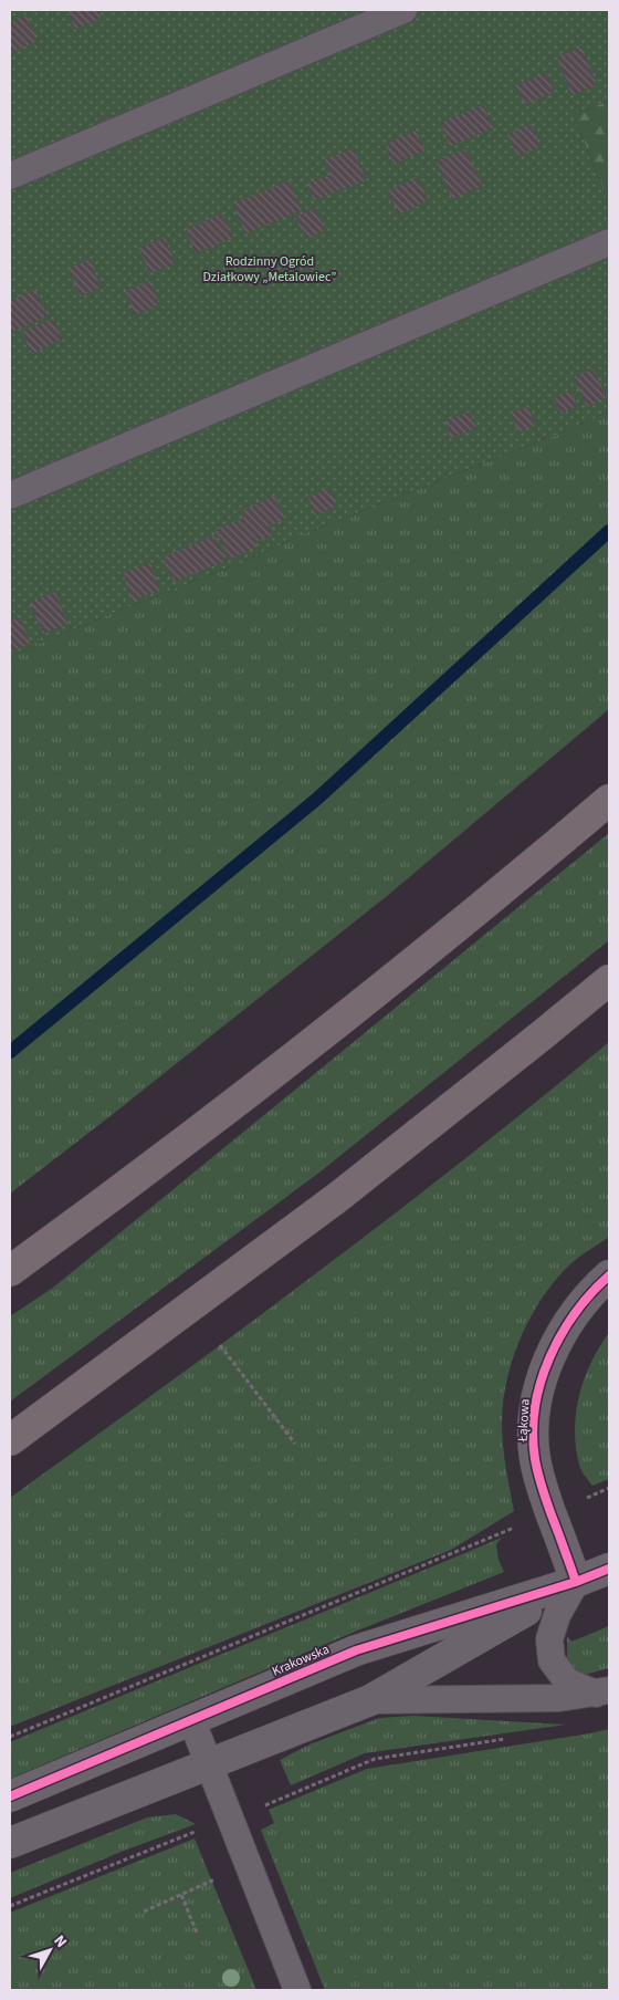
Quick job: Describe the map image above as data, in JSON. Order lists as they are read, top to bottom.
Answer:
{
  "streets": {
    "street": ["Łąkowa", "Krakowska"]
  },
  "crossings": [
    ["Łąkowa", "Krakowska"]
  ],
  "parks": ["Rodzinny Ogród Działkowy „Metalowiec”"],
  "north": "top right"
}
